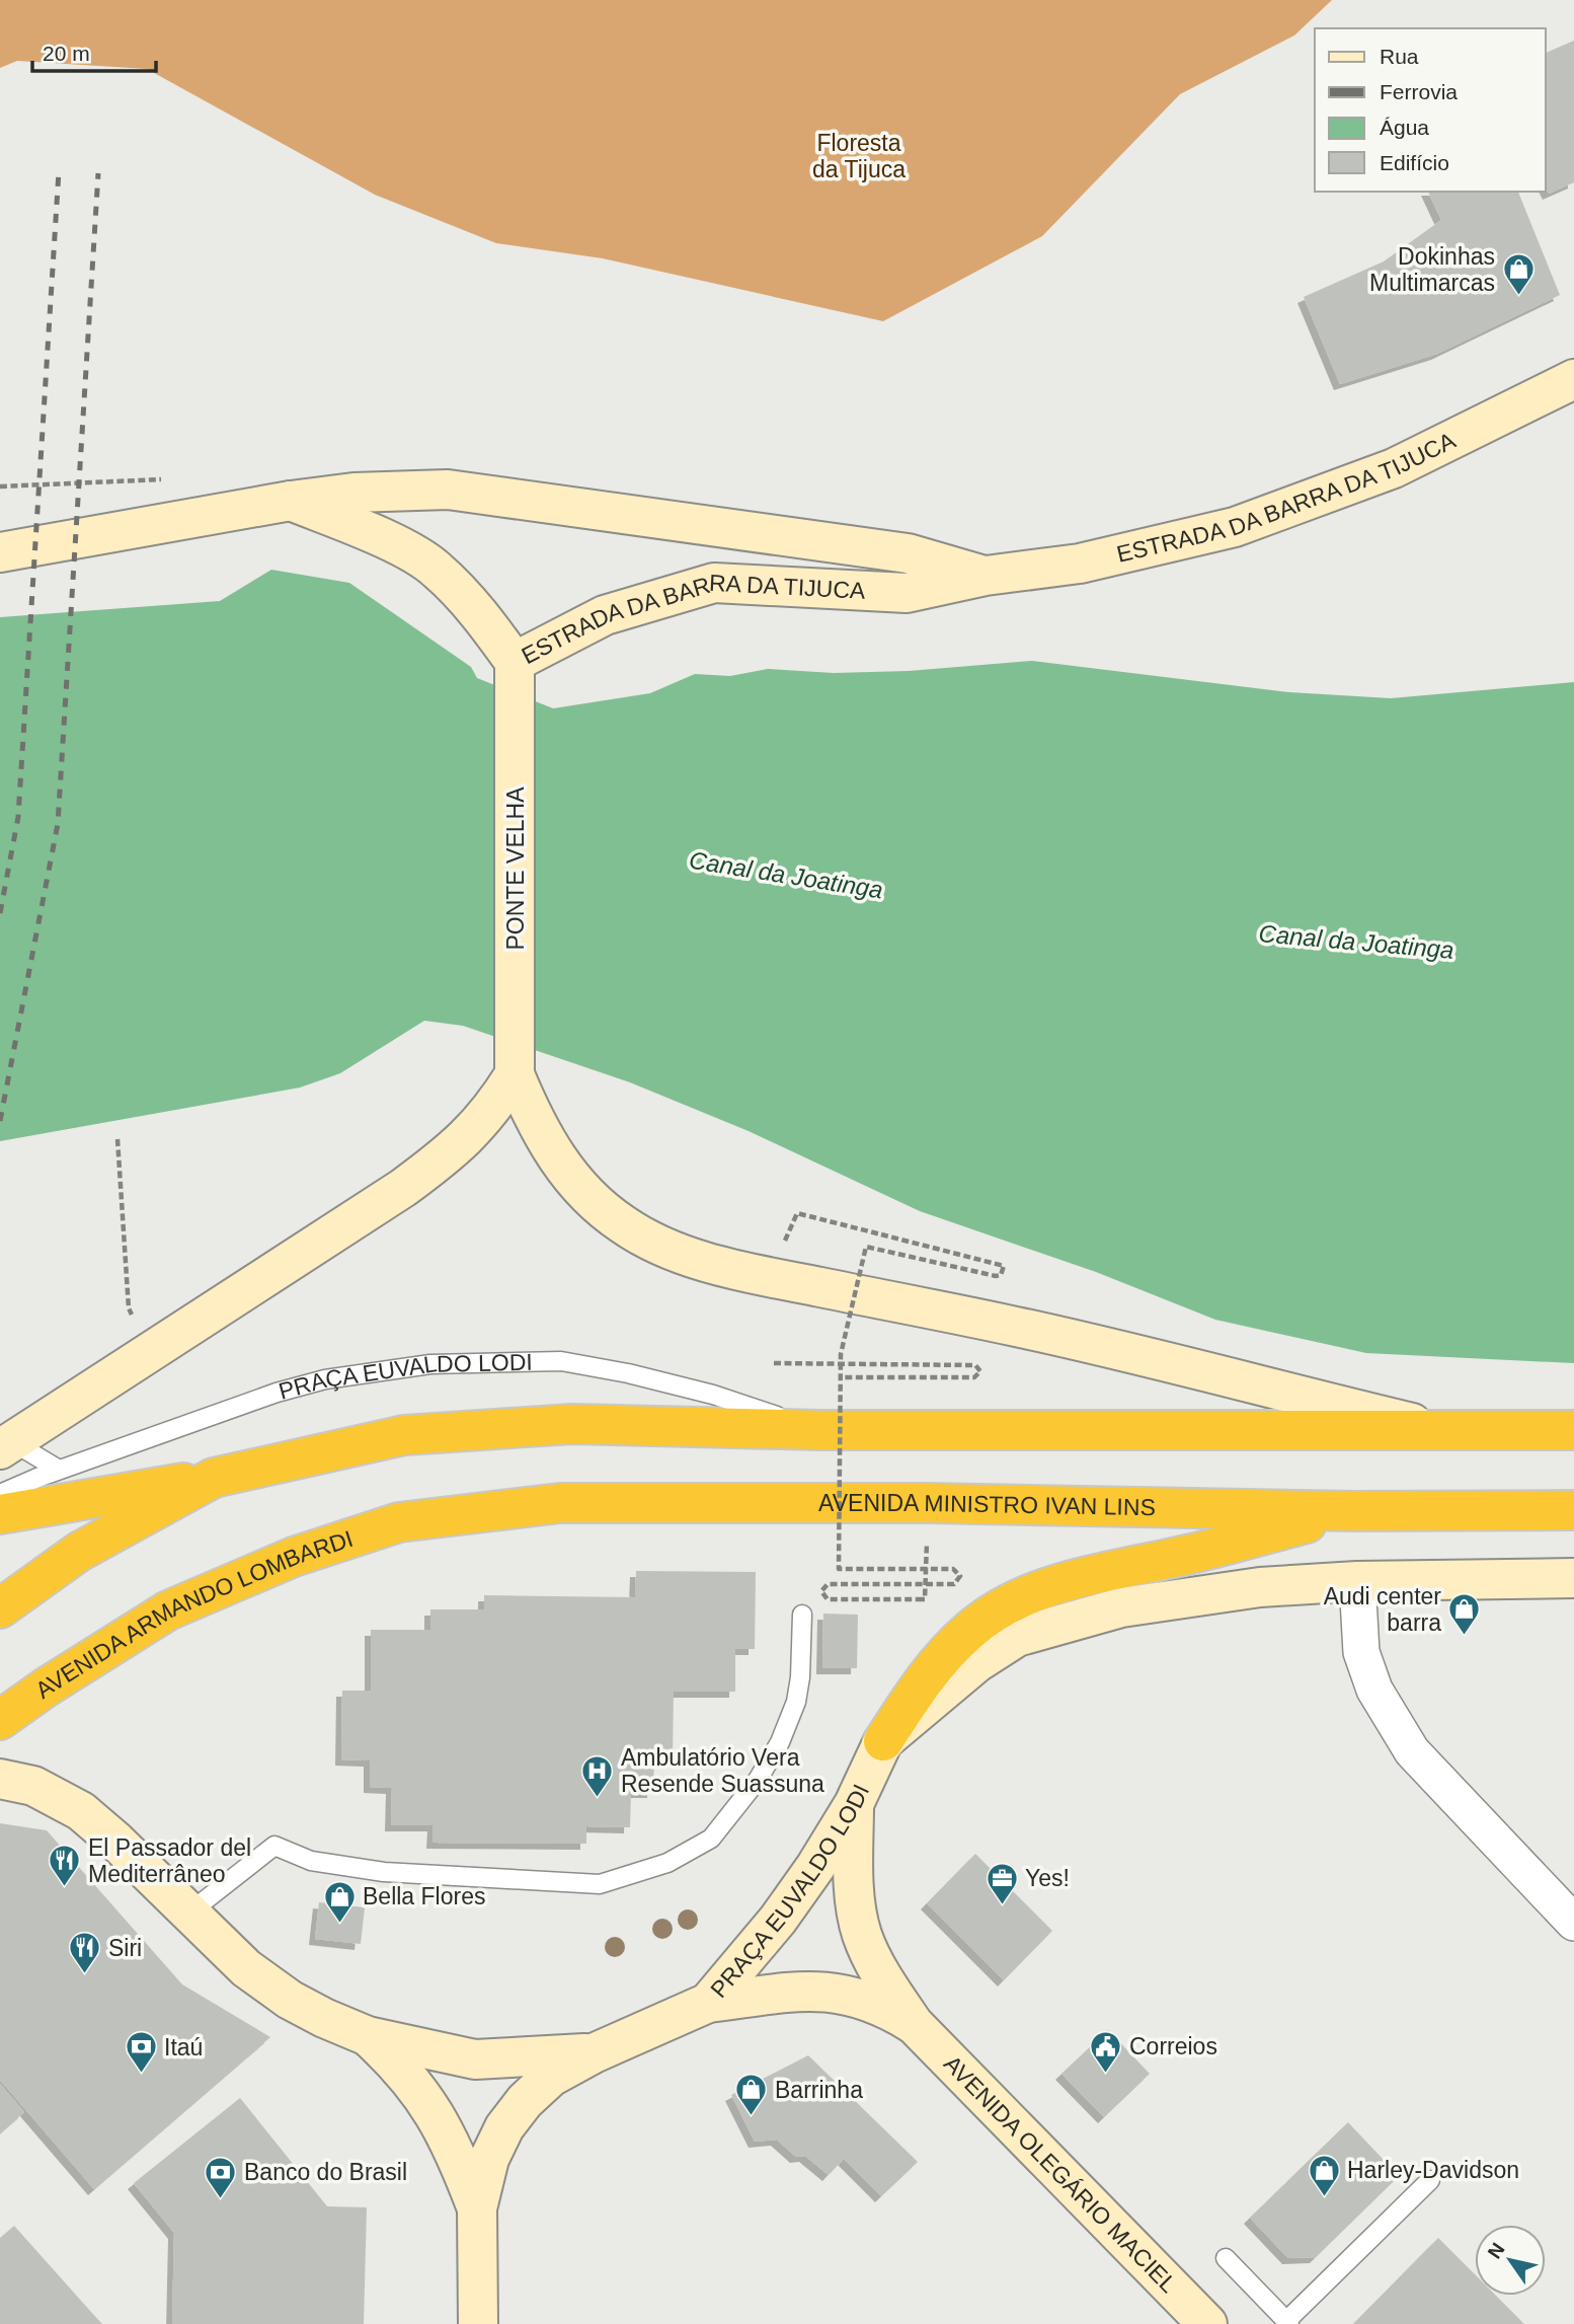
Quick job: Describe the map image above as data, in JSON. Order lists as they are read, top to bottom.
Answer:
{
  "streets": {
    "highway": ["AVENIDA MINISTRO IVAN LINS", "AVENIDA ARMANDO LOMBARDI"],
    "main road": [
      "ESTRADA DA BARRA DA TIJUCA",
      "PONTE VELHA",
      "PRAÇA EUVALDO LODI",
      "AVENIDA OLEGÁRIO MACIEL"
    ]
  },
  "crossings": [
    ["ESTRADA DA BARRA DA TIJUCA", "PONTE VELHA"],
    ["PRAÇA EUVALDO LODI", "AVENIDA OLEGÁRIO MACIEL"],
    ["AVENIDA MINISTRO IVAN LINS", "AVENIDA ARMANDO LOMBARDI"]
  ],
  "water": ["Canal da Joatinga"],
  "parks": ["Floresta da Tijuca"],
  "places": {
    "shop": [
      "Dokinhas Multimarcas",
      "Audi center barra",
      "Bella Flores",
      "Barrinha",
      "Harley-Davidson"
    ],
    "hospital": ["Ambulatório Vera Resende Suassuna"],
    "restaurant": ["El Passador del Mediterrâneo", "Siri"],
    "office": ["Yes!"],
    "public building": ["Correios"],
    "bank": ["Itaú", "Banco do Brasil"]
  },
  "legend": [
    "Rua",
    "Ferrovia",
    "Água",
    "Edifício"
  ],
  "scale_bar": "20 m",
  "north": "top left"
}
